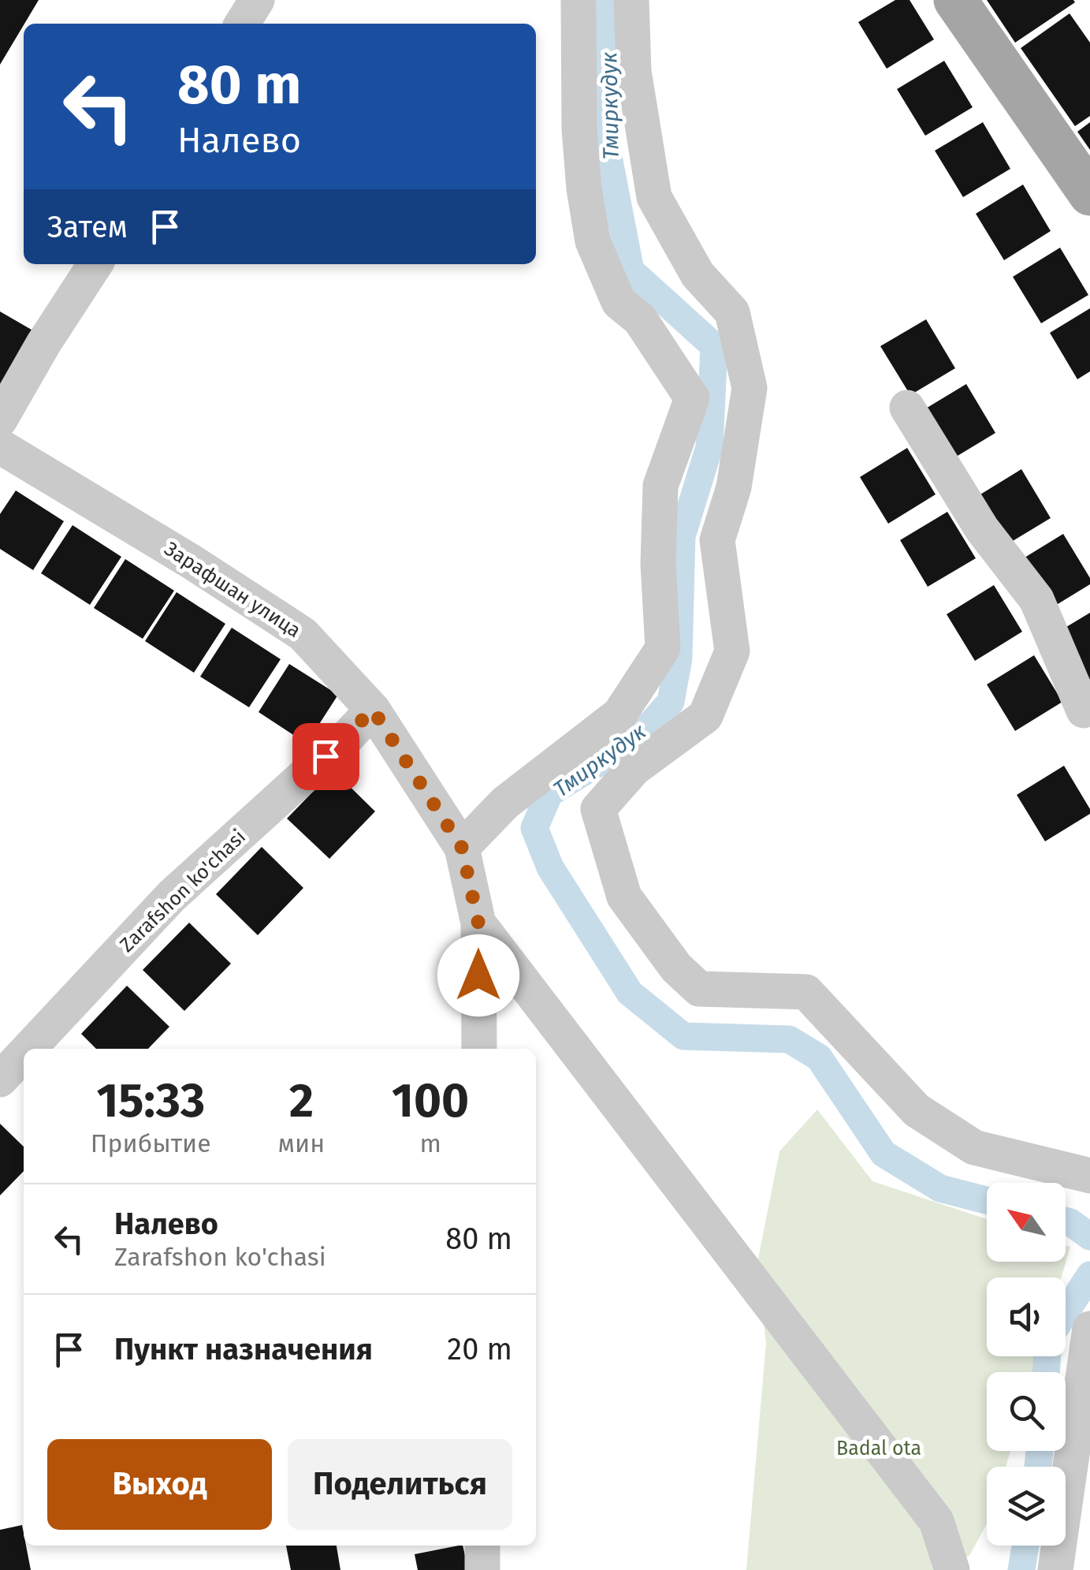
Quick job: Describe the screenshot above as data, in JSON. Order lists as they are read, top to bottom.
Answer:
{
  "streets": {
    "street": ["Зарафшан улица", "Zarafshon ko'chasi"]
  },
  "crossings": [
    ["Зарафшан улица", "Zarafshon ko'chasi"]
  ],
  "water": ["Тмиркудук"],
  "parks": ["Badal ota"],
  "north": "top left",
  "page": {
    "turn": ["80 m", "Налево"],
    "then": "Затем",
    "eta": [
      "15:33",
      "Прибытие",
      "2",
      "мин",
      "100",
      "m"
    ],
    "list": [
      {
        "name": "Налево",
        "note": "Zarafshon ko'chasi",
        "value": "80 m"
      },
      {
        "name": "Пункт назначения",
        "value": "20 m"
      }
    ],
    "buttons": ["Выход", "Поделиться"]
  }
}
